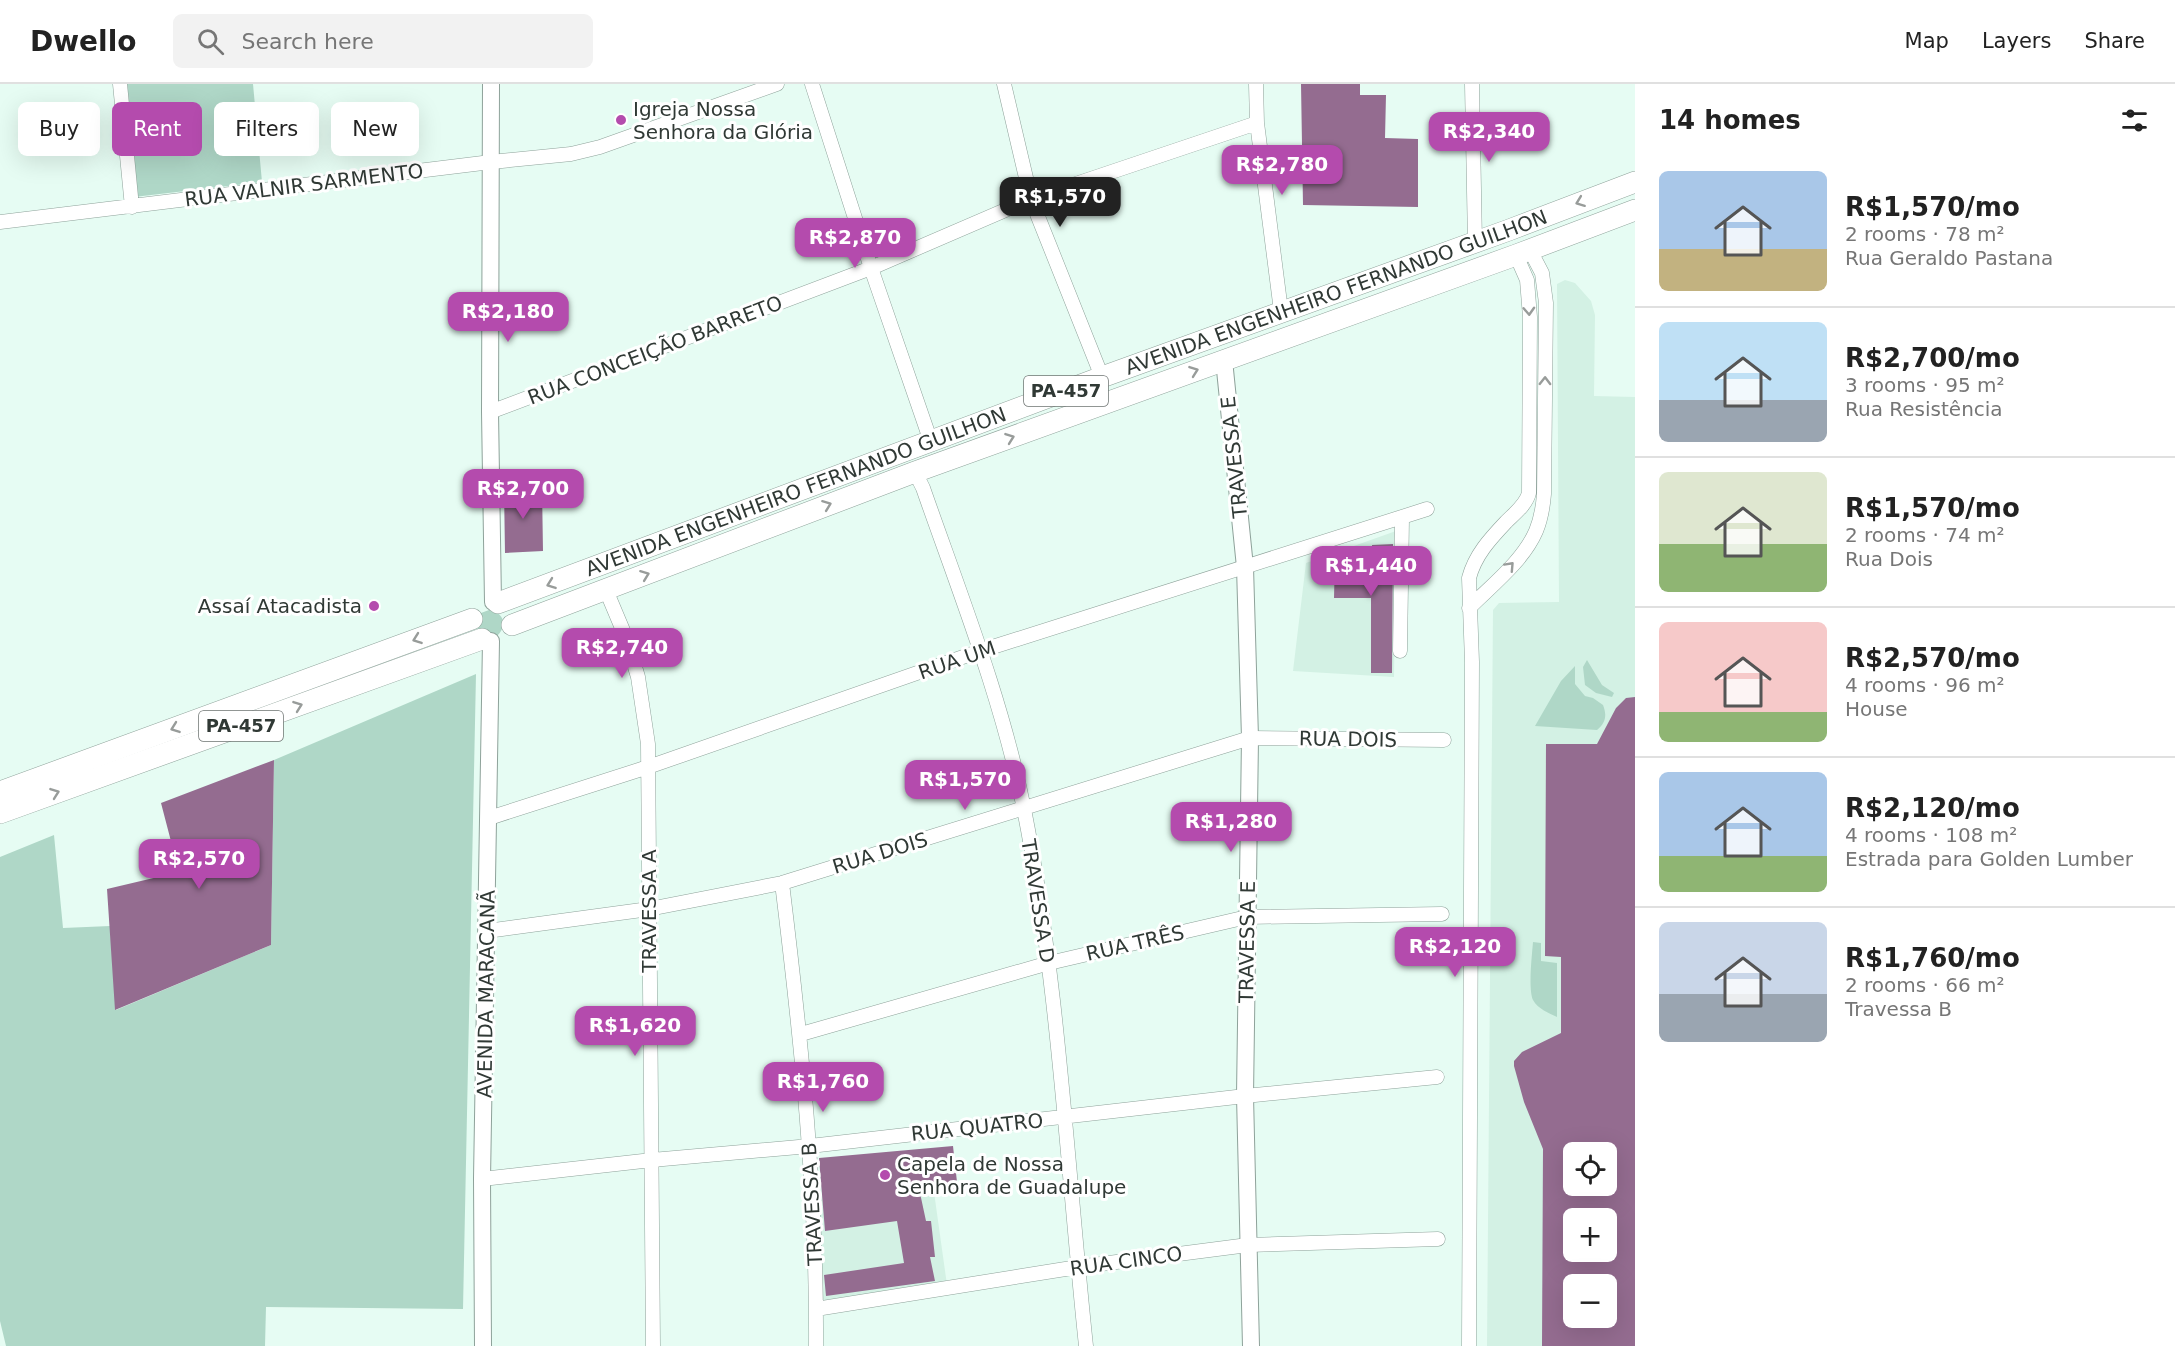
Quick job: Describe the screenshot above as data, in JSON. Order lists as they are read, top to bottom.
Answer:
{
  "streets": {
    "main road": ["AVENIDA ENGENHEIRO FERNANDO GUILHON", "PA-457"],
    "street": [
      "RUA VALNIR SARMENTO",
      "RUA CONCEIÇÃO BARRETO",
      "TRAVESSA E",
      "RUA UM",
      "RUA DOIS",
      "TRAVESSA D",
      "TRAVESSA A",
      "RUA TRÊS",
      "AVENIDA MARACANÃ",
      "RUA QUATRO",
      "TRAVESSA B",
      "RUA CINCO"
    ]
  },
  "crossings": [
    ["AVENIDA ENGENHEIRO FERNANDO GUILHON", "TRAVESSA E"],
    ["AVENIDA ENGENHEIRO FERNANDO GUILHON", "TRAVESSA D"],
    ["AVENIDA ENGENHEIRO FERNANDO GUILHON", "TRAVESSA A"],
    ["AVENIDA ENGENHEIRO FERNANDO GUILHON", "AVENIDA MARACANÃ"],
    ["TRAVESSA E", "RUA UM"],
    ["TRAVESSA E", "RUA DOIS"],
    ["TRAVESSA E", "RUA TRÊS"],
    ["TRAVESSA E", "RUA QUATRO"],
    ["TRAVESSA E", "RUA CINCO"],
    ["RUA UM", "TRAVESSA D"],
    ["RUA UM", "TRAVESSA A"],
    ["RUA UM", "AVENIDA MARACANÃ"],
    ["RUA DOIS", "TRAVESSA D"],
    ["RUA DOIS", "TRAVESSA A"],
    ["RUA DOIS", "AVENIDA MARACANÃ"],
    ["RUA DOIS", "TRAVESSA B"],
    ["TRAVESSA D", "RUA TRÊS"],
    ["TRAVESSA D", "RUA QUATRO"],
    ["TRAVESSA D", "RUA CINCO"],
    ["TRAVESSA A", "RUA QUATRO"],
    ["RUA TRÊS", "TRAVESSA B"],
    ["AVENIDA MARACANÃ", "RUA QUATRO"],
    ["RUA QUATRO", "TRAVESSA B"],
    ["TRAVESSA B", "RUA CINCO"]
  ],
  "places": ["Igreja Nossa Senhora da Glória", "Assaí Atacadista", "Capela de Nossa Senhora de Guadalupe"],
  "page": {
    "header": "Dwello",
    "search": "Search here",
    "nav": ["Map", "Layers", "Share"],
    "heading": "14 homes",
    "chip": [
      "Buy",
      "Rent",
      "Filters",
      "New"
    ],
    "price": [
      "R$2,340",
      "R$2,780",
      "R$1,570",
      "R$2,870",
      "R$2,180",
      "R$2,700",
      "R$1,440",
      "R$2,740",
      "R$1,570",
      "R$1,280",
      "R$2,570",
      "R$2,120",
      "R$1,620",
      "R$1,760"
    ],
    "list": [
      {
        "name": "R$1,570/mo",
        "note": "2 rooms · 78 m² · Rua Geraldo Pastana"
      },
      {
        "name": "R$2,700/mo",
        "note": "3 rooms · 95 m² · Rua Resistência"
      },
      {
        "name": "R$1,570/mo",
        "note": "2 rooms · 74 m² · Rua Dois"
      },
      {
        "name": "R$2,570/mo",
        "note": "4 rooms · 96 m² · House"
      },
      {
        "name": "R$2,120/mo",
        "note": "4 rooms · 108 m² · Estrada para Golden Lumber"
      },
      {
        "name": "R$1,760/mo",
        "note": "2 rooms · 66 m² · Travessa B"
      }
    ],
    "map_buttons": ["+", "−"]
  }
}
